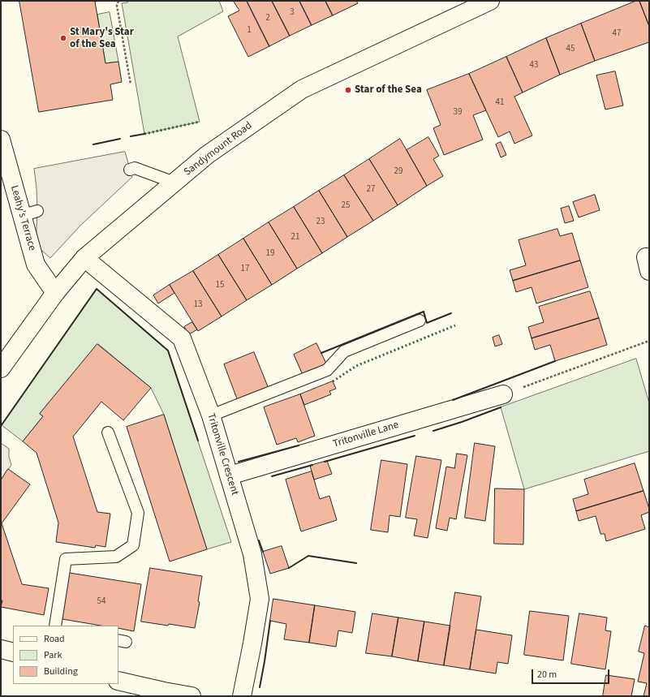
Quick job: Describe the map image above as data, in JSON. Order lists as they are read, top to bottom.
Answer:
{
  "streets": {
    "street": [
      "Sandymount Road",
      "Leahy's Terrace",
      "Tritonville Lane",
      "Tritonville Crescent"
    ]
  },
  "crossings": [
    ["Sandymount Road", "Leahy's Terrace"],
    ["Sandymount Road", "Tritonville Crescent"],
    ["Tritonville Lane", "Tritonville Crescent"]
  ],
  "places": ["St Mary's Star of the Sea", "Star of the Sea"],
  "house_numbers": [
    "3",
    "2",
    "1",
    "47",
    "45",
    "43",
    "41",
    "39",
    "29",
    "27",
    "25",
    "23",
    "21",
    "19",
    "17",
    "15",
    "13",
    "54"
  ],
  "legend": ["Road", "Park", "Building"],
  "scale_bar": "20 m"
}
